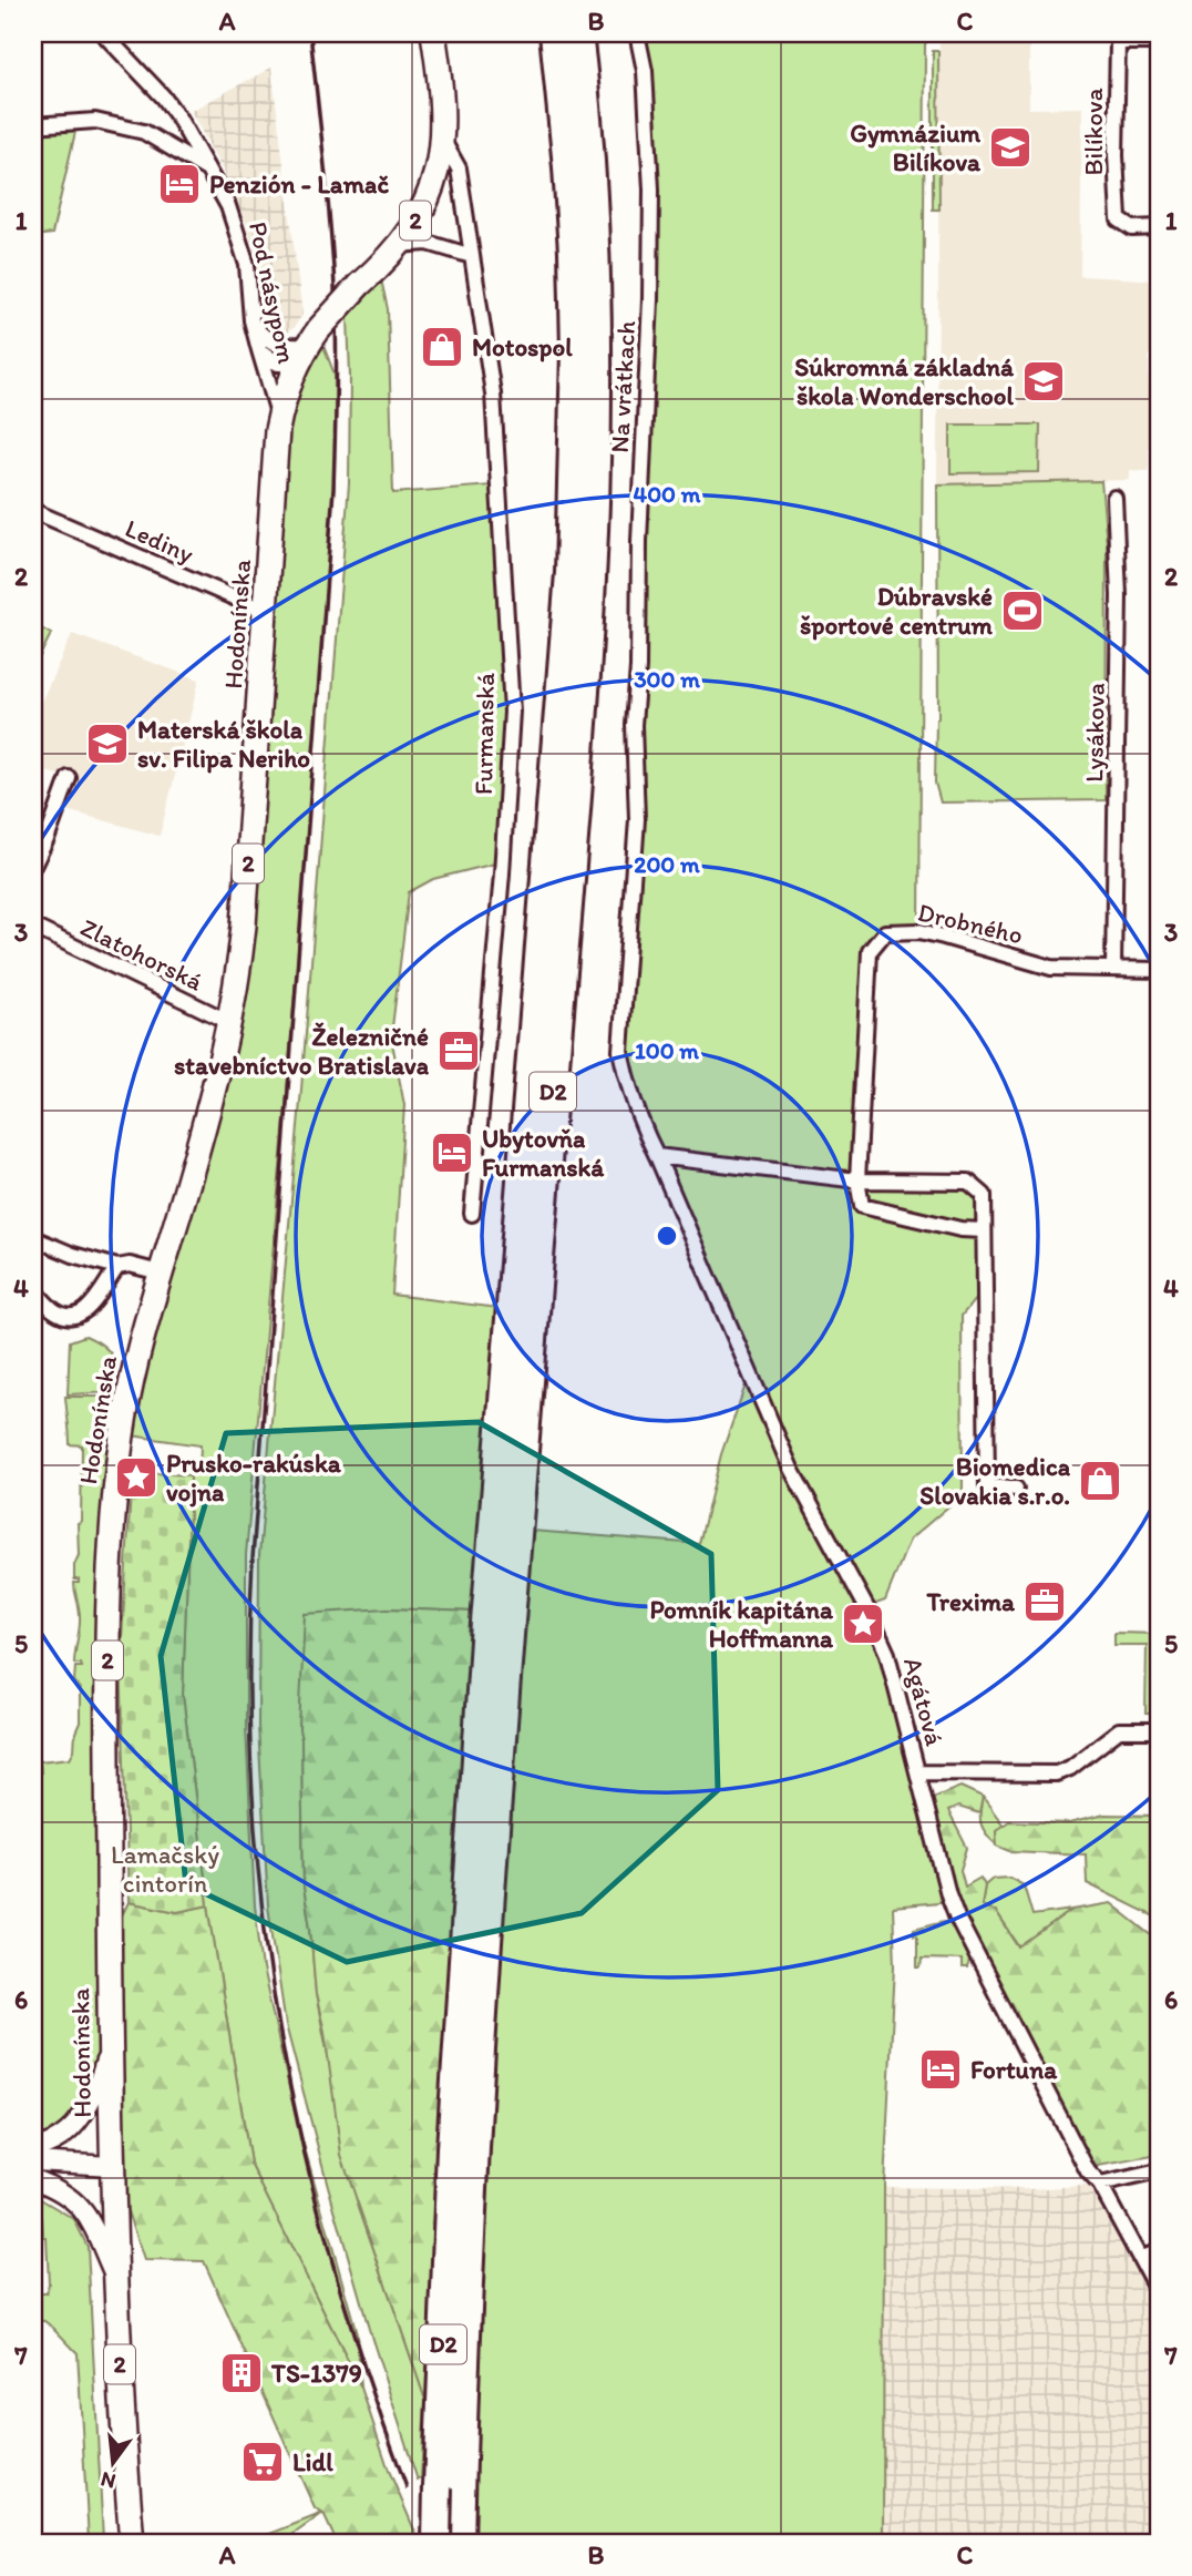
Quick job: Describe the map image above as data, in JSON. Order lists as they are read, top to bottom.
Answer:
{
  "streets": {
    "highway": ["D2"],
    "main road": ["2", "Hodonínska"],
    "street": [
      "Bilíkova",
      "Pod násypom",
      "Na vrátkach",
      "Lediny",
      "Lysákova",
      "Furmanská",
      "Drobného",
      "Zlatohorská",
      "Agátová"
    ]
  },
  "crossings": [
    ["2", "Hodonínska"],
    ["2", "Furmanská"],
    ["Pod násypom", "Hodonínska"],
    ["Na vrátkach", "Agátová"],
    ["Lediny", "Hodonínska"],
    ["Hodonínska", "Zlatohorská"],
    ["Lysákova", "Drobného"]
  ],
  "parks": ["Lamačský cintorín"],
  "places": {
    "school or university": ["Gymnázium Bilíkova", "Súkromná základná škola Wonderschool", "Materská škola sv. Filipa Neriho"],
    "hotel": ["Penzión - Lamač", "Ubytovňa Furmanská", "Fortuna"],
    "shop": ["Motospol", "Biomedica Slovakia s.r.o."],
    "sports": ["Dúbravské športové centrum"],
    "office": ["Železničné stavebníctvo Bratislava", "Trexima"],
    "place": ["Prusko-rakúska vojna", "Pomník kapitána Hoffmanna"],
    "building": ["TS-1379"],
    "supermarket": ["Lidl"]
  },
  "north": "bottom",
  "grid": {
    "columns": ["A", "B", "C"],
    "rows": [
      "1",
      "2",
      "3",
      "4",
      "5",
      "6",
      "7"
    ]
  },
  "rings": [
    "400 m",
    "300 m",
    "200 m",
    "100 m"
  ]
}
